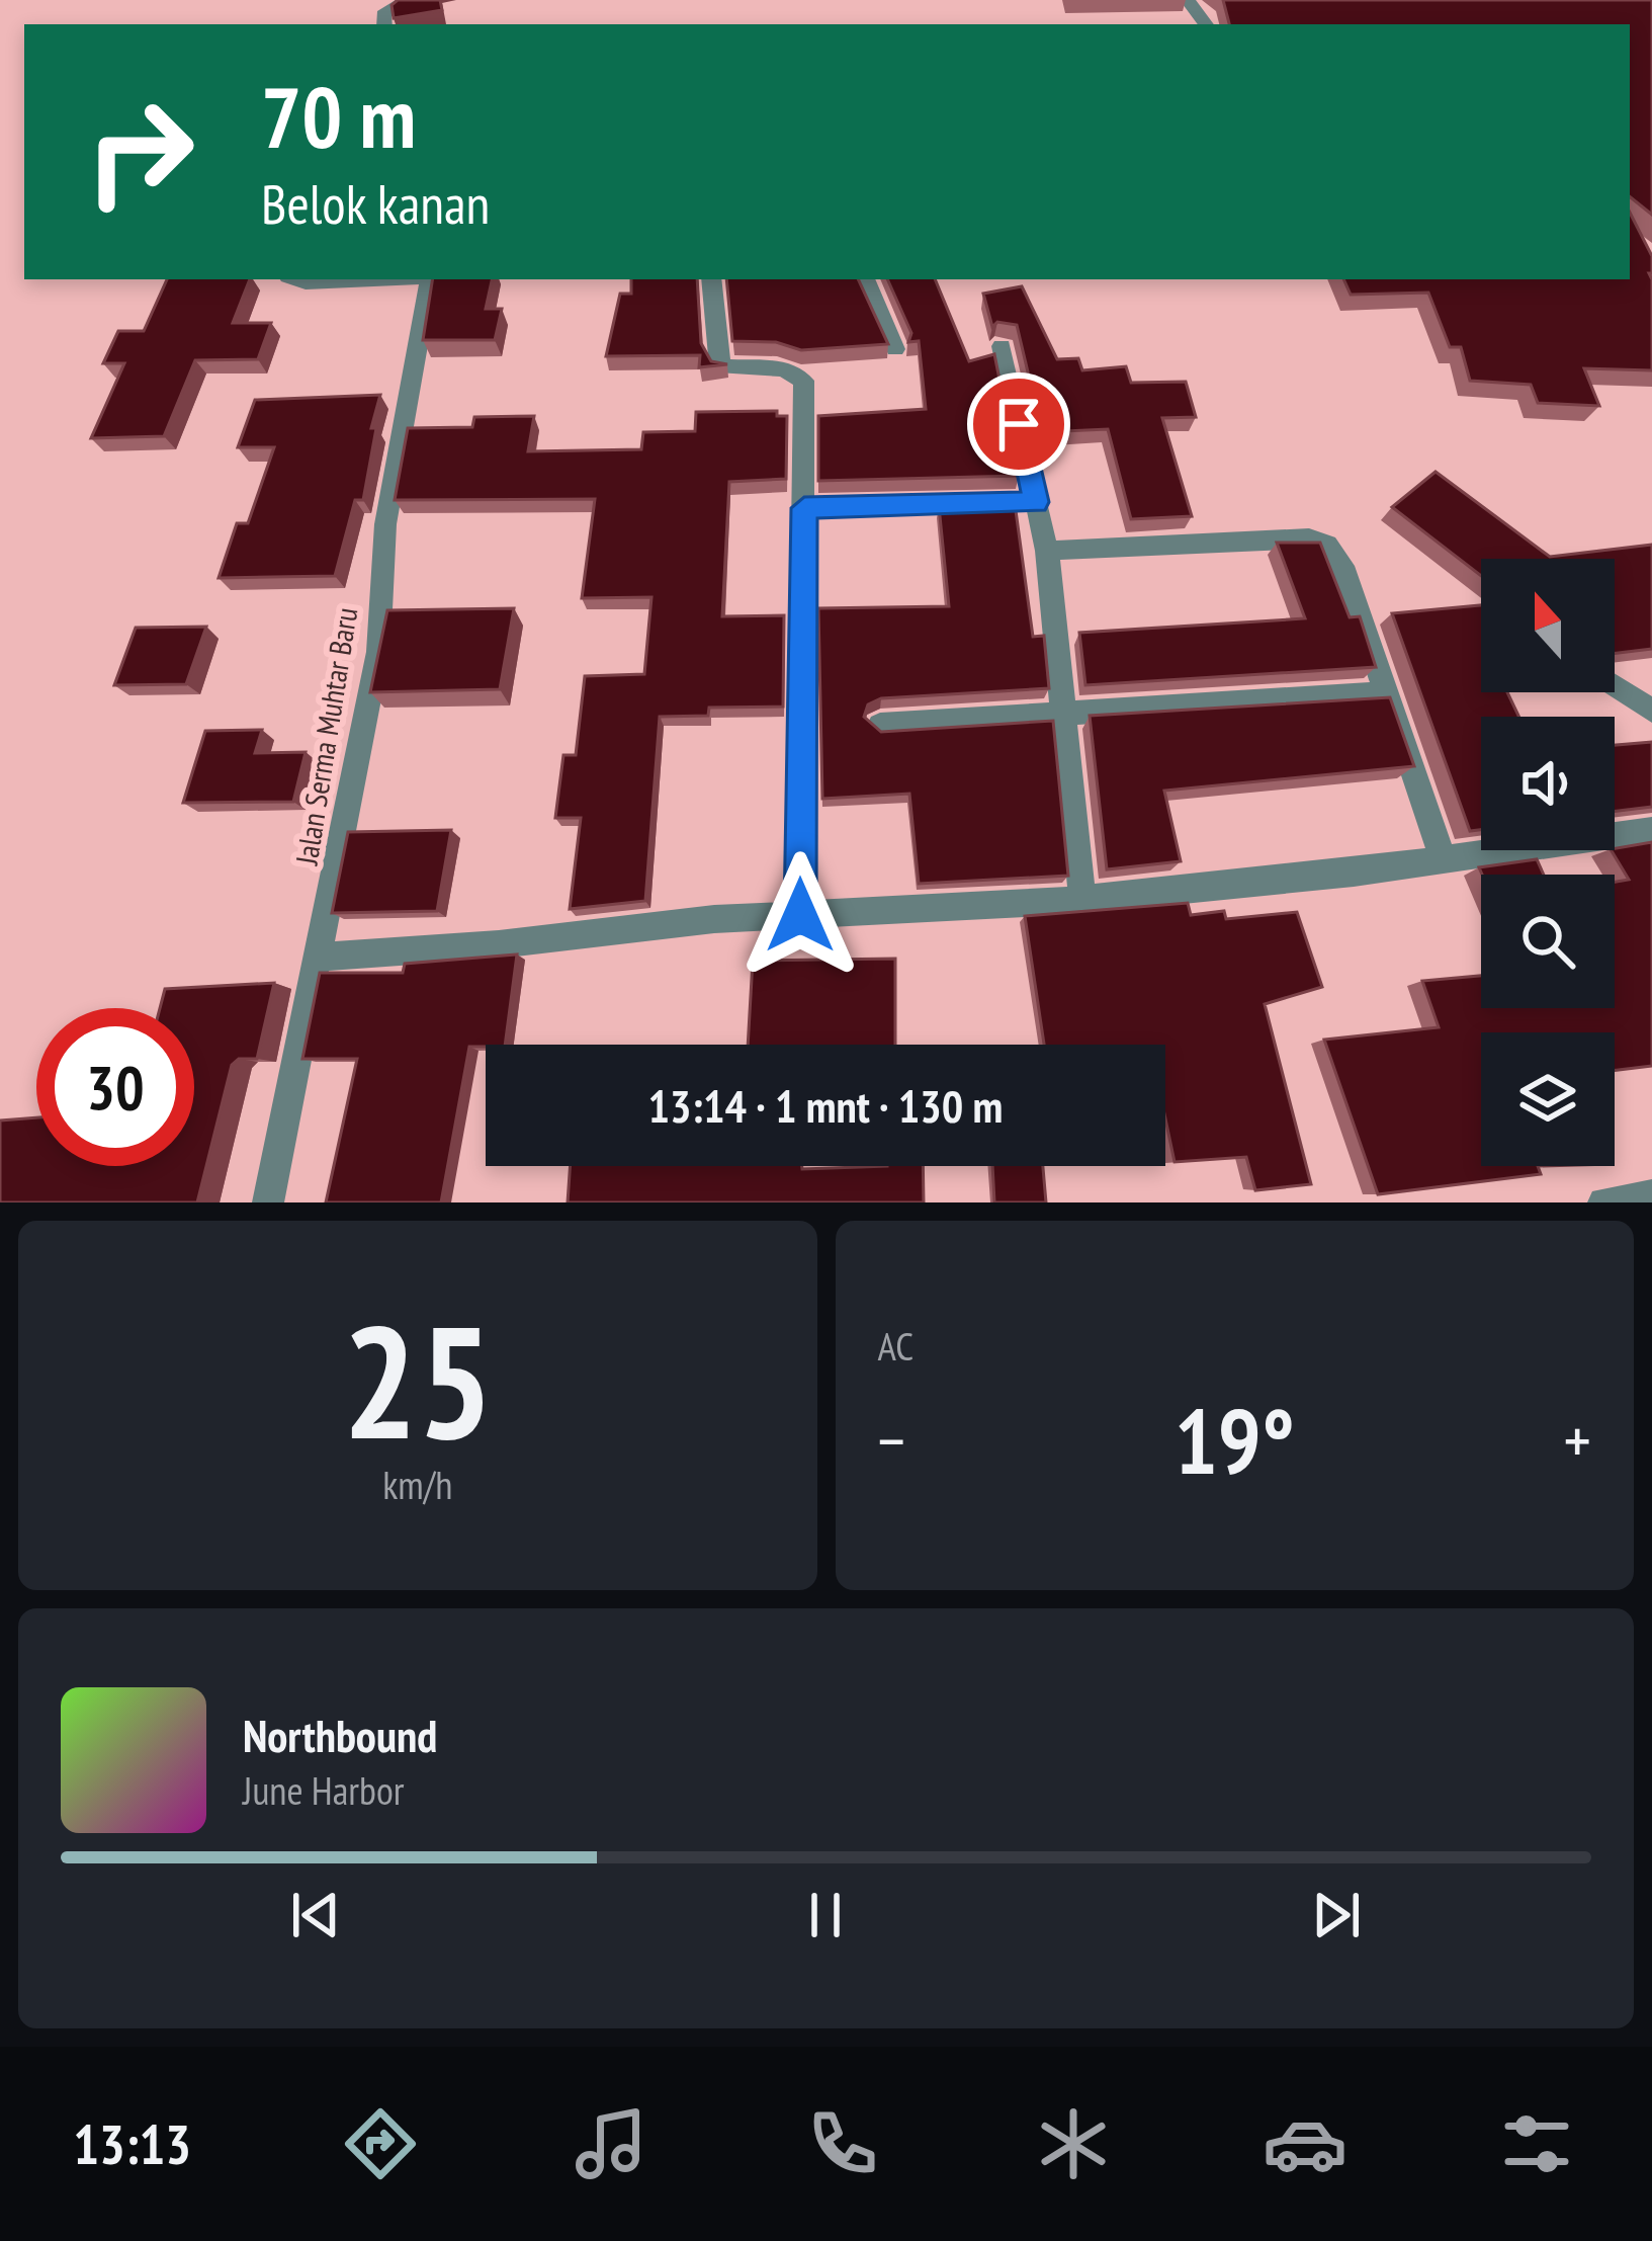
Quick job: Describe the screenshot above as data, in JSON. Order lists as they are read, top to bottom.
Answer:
{
  "streets": {
    "street": ["Jalan Serma Muhtar Baru"]
  },
  "north": "top",
  "page": {
    "turn": ["70 m", "Belok kanan"],
    "limit": "30",
    "trip": "13:14 · 1 mnt · 130 m",
    "tile": [
      ["25", "km/h"],
      "AC"
    ],
    "heat": ["−", "19°", "+"],
    "song": ["Northbound", "June Harbor"],
    "tabs": "13:13"
  }
}
